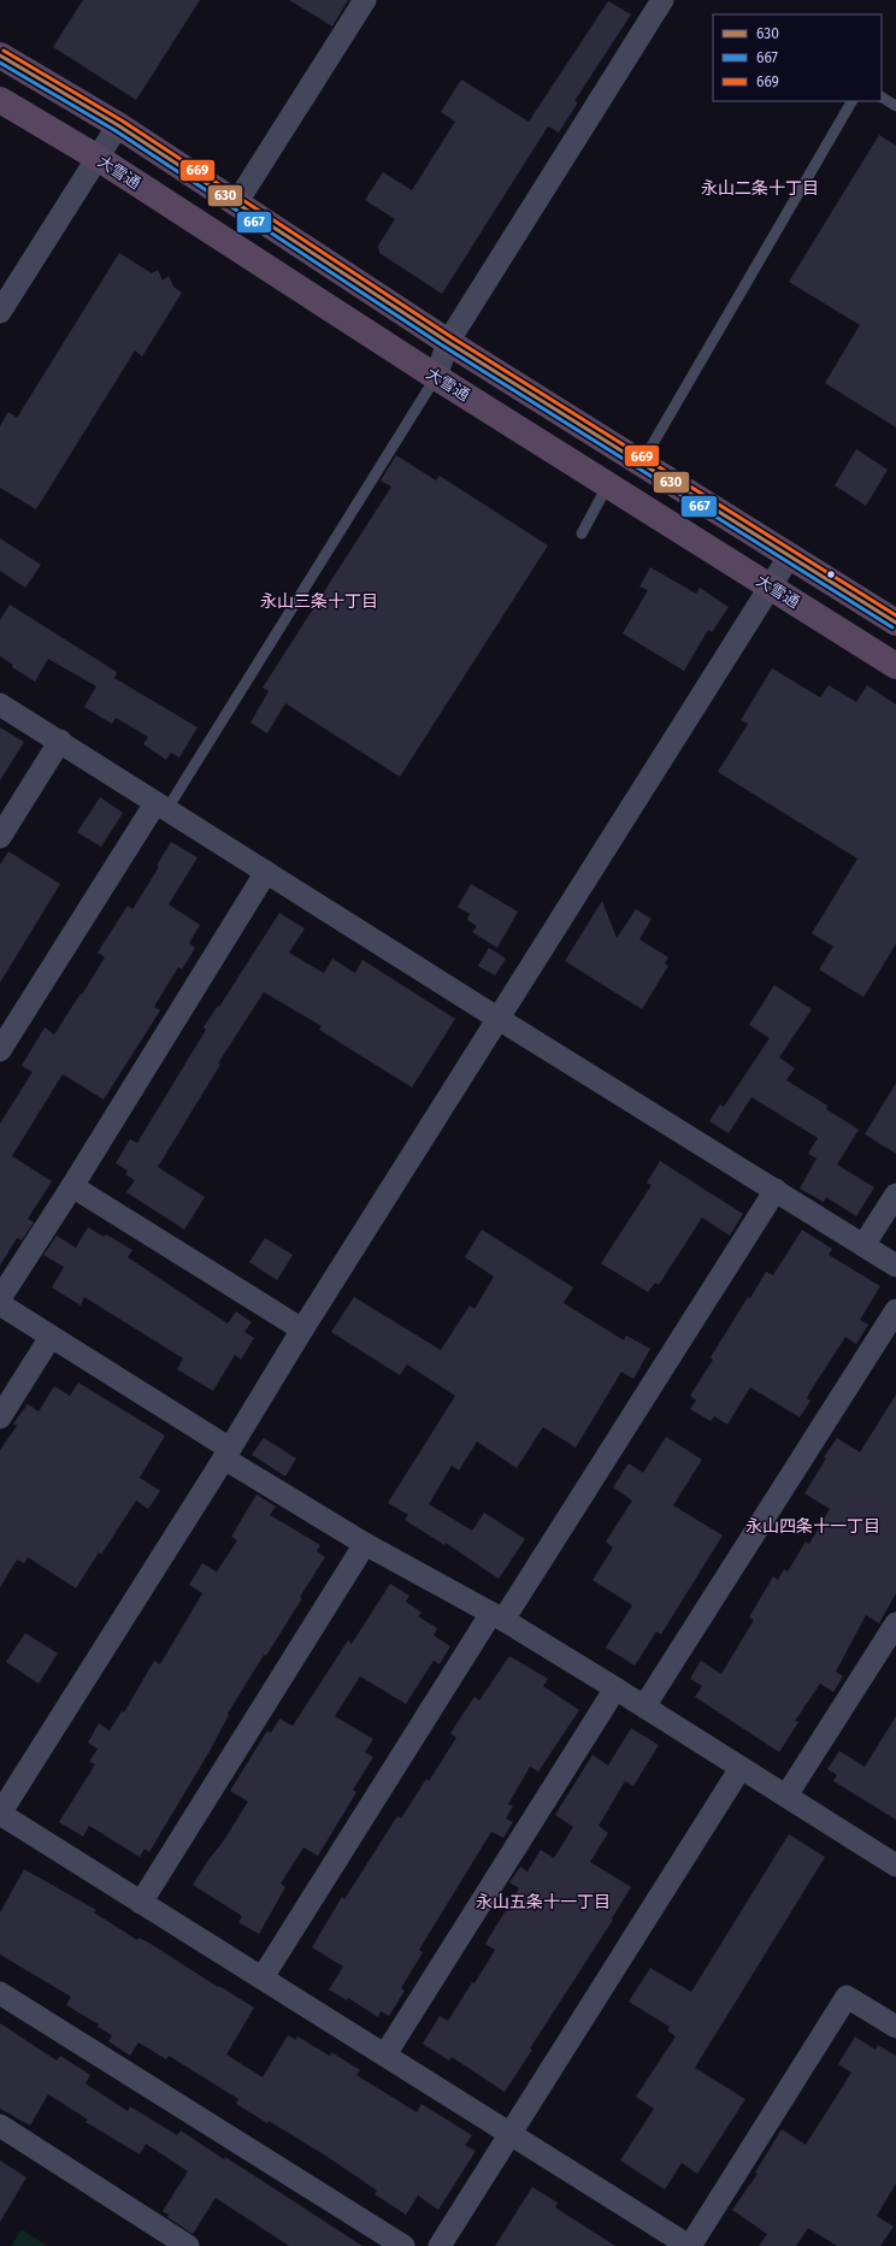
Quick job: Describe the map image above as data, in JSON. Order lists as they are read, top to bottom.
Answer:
{
  "streets": {
    "highway": ["大雪通"]
  },
  "districts": [
    "永山二条十丁目",
    "永山三条十丁目",
    "永山四条十一丁目",
    "永山五条十一丁目"
  ],
  "lines": ["transit line 669", "transit line 630", "transit line 667"],
  "legend": ["630", "667", "669"]
}
